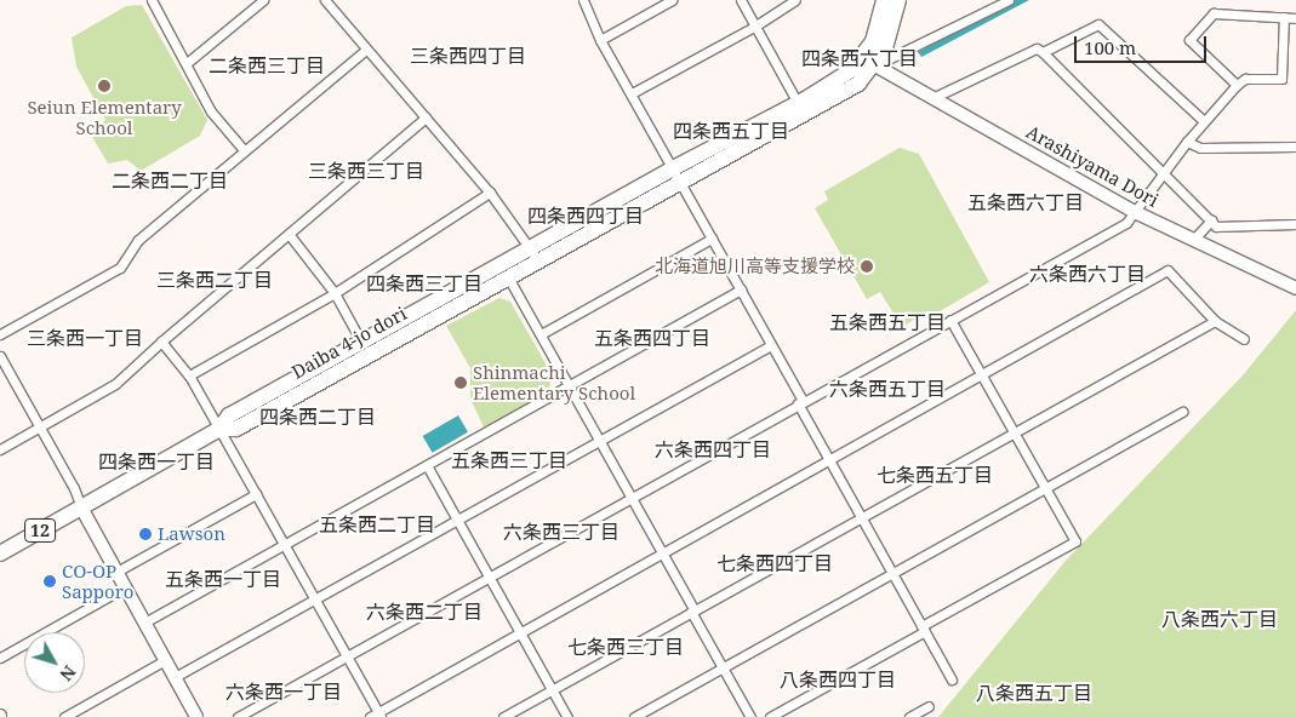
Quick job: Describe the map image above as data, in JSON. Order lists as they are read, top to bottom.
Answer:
{
  "streets": {
    "highway": ["Daiba 4-jo dori", "12"],
    "street": ["Arashiyama Dori"]
  },
  "crossings": [
    ["Arashiyama Dori", "Daiba 4-jo dori"],
    ["Arashiyama Dori", "12"],
    ["Daiba 4-jo dori", "12"]
  ],
  "districts": [
    "三条西四丁目",
    "四条西六丁目",
    "二条西三丁目",
    "四条西五丁目",
    "三条西三丁目",
    "二条西二丁目",
    "五条西六丁目",
    "四条西四丁目",
    "六条西六丁目",
    "三条西二丁目",
    "四条西三丁目",
    "五条西五丁目",
    "三条西一丁目",
    "五条西四丁目",
    "六条西五丁目",
    "四条西二丁目",
    "六条西四丁目",
    "五条西三丁目",
    "四条西一丁目",
    "七条西五丁目",
    "五条西二丁目",
    "六条西三丁目",
    "七条西四丁目",
    "五条西一丁目",
    "六条西二丁目",
    "八条西六丁目",
    "七条西三丁目",
    "八条西四丁目",
    "六条西一丁目",
    "八条西五丁目"
  ],
  "places": [
    "Seiun Elementary School",
    "北海道旭川高等支援学校",
    "Shinmachi Elementary School",
    "Lawson",
    "CO-OP Sapporo"
  ],
  "scale_bar": "100 m",
  "north": "bottom right"
}
